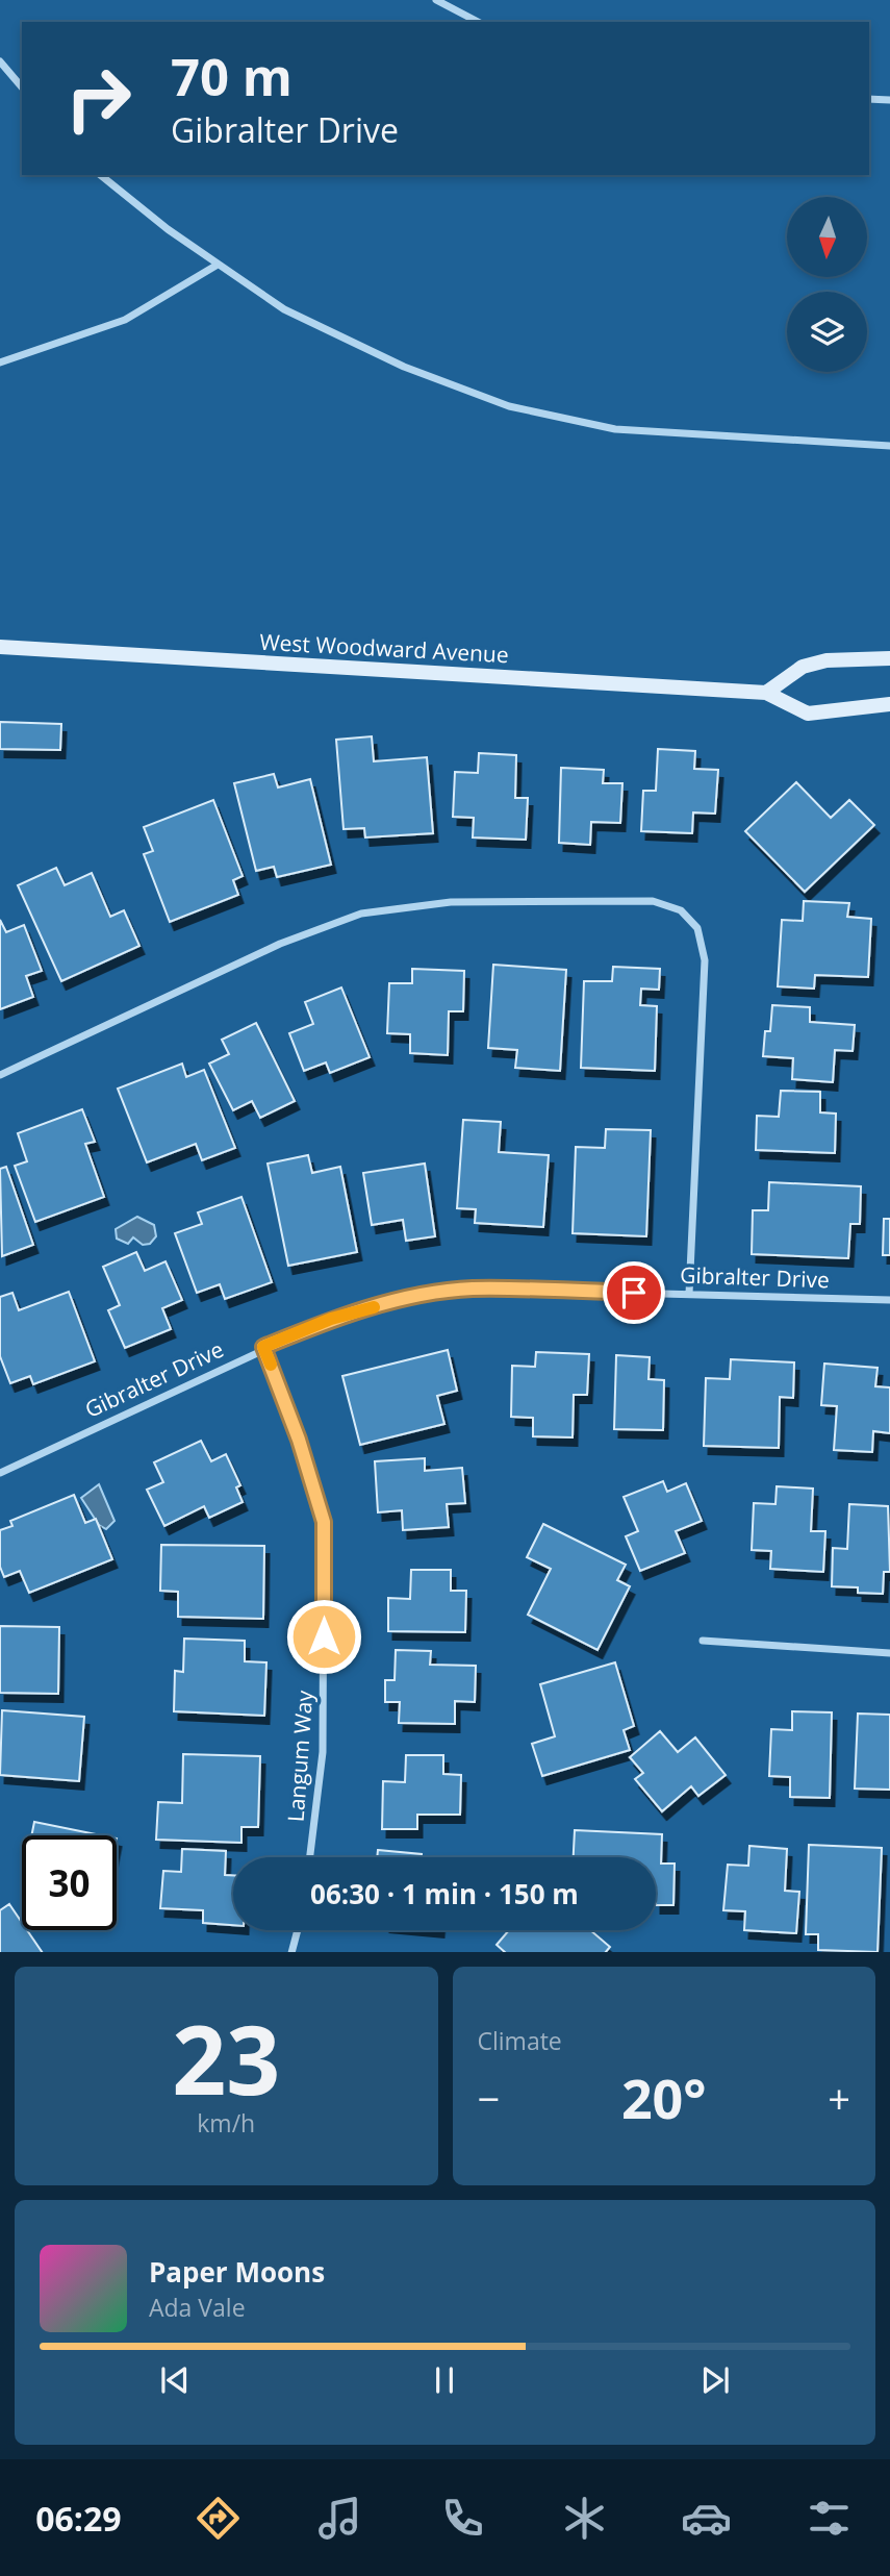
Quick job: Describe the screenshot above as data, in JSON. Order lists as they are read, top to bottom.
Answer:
{
  "streets": {
    "street": ["West Woodward Avenue", "Gibralter Drive", "Langum Way"]
  },
  "crossings": [
    ["Gibralter Drive", "Langum Way"]
  ],
  "north": "bottom",
  "page": {
    "turn": ["70 m", "Gibralter Drive"],
    "limit": "30",
    "trip": "06:30 · 1 min · 150 m",
    "tile": [
      ["23", "km/h"],
      "Climate"
    ],
    "heat": ["−", "20°", "+"],
    "song": ["Paper Moons", "Ada Vale"],
    "tabs": "06:29"
  }
}
